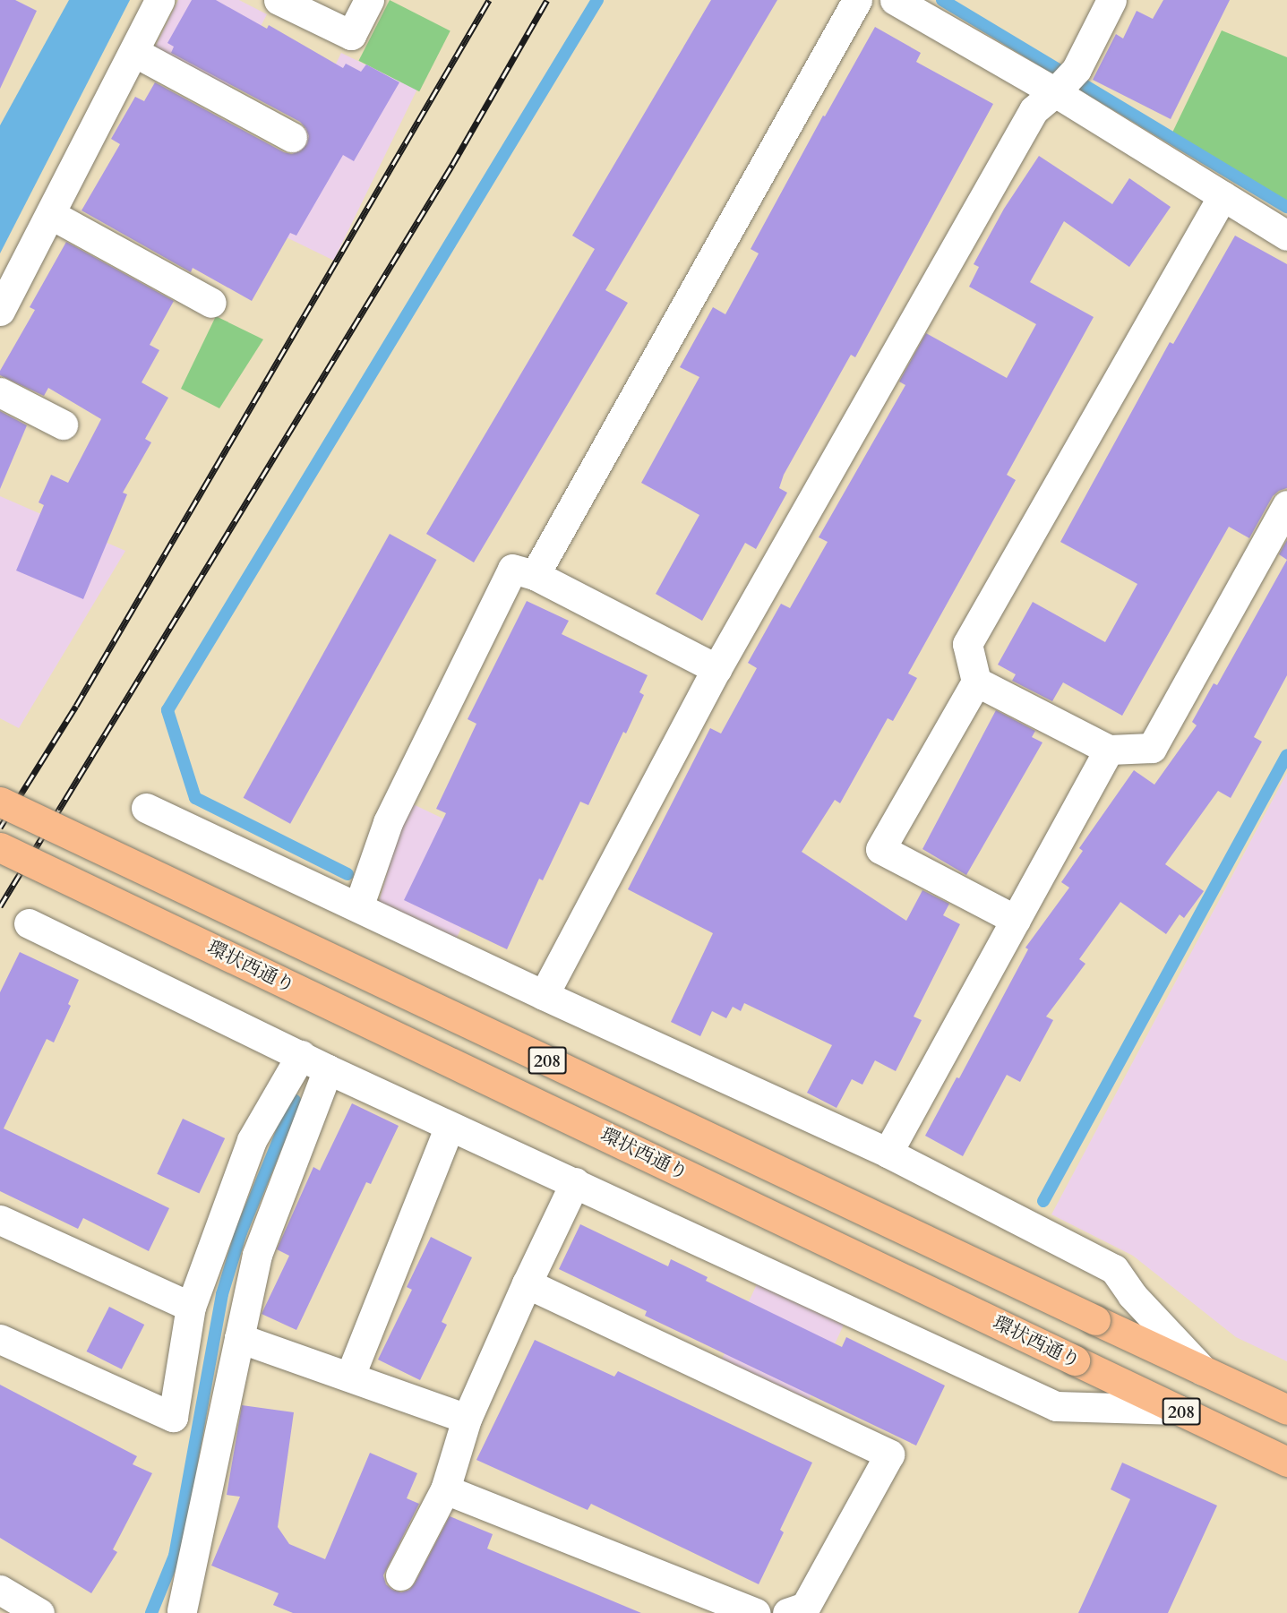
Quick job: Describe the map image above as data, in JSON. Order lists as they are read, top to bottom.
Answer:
{
  "streets": {
    "highway": ["環状西通り", "208"]
  }
}
